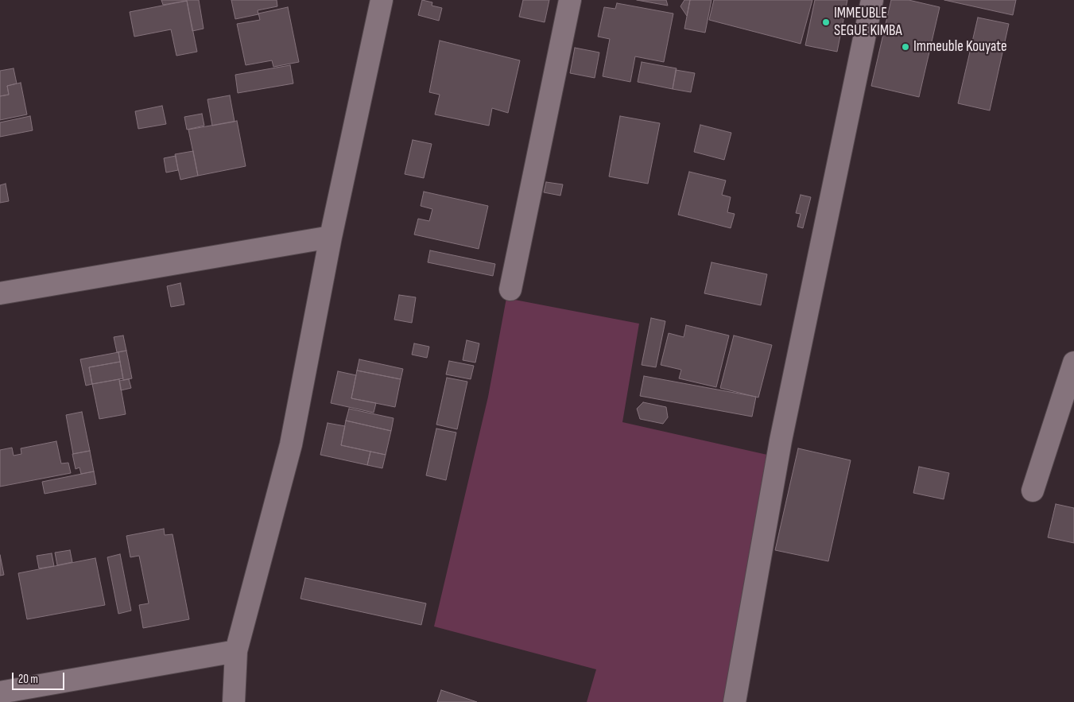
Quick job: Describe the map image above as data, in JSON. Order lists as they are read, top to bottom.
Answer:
{
  "places": ["IMMEUBLE SEGUE KIMBA", "Immeuble Kouyate"],
  "scale_bar": "20 m"
}
